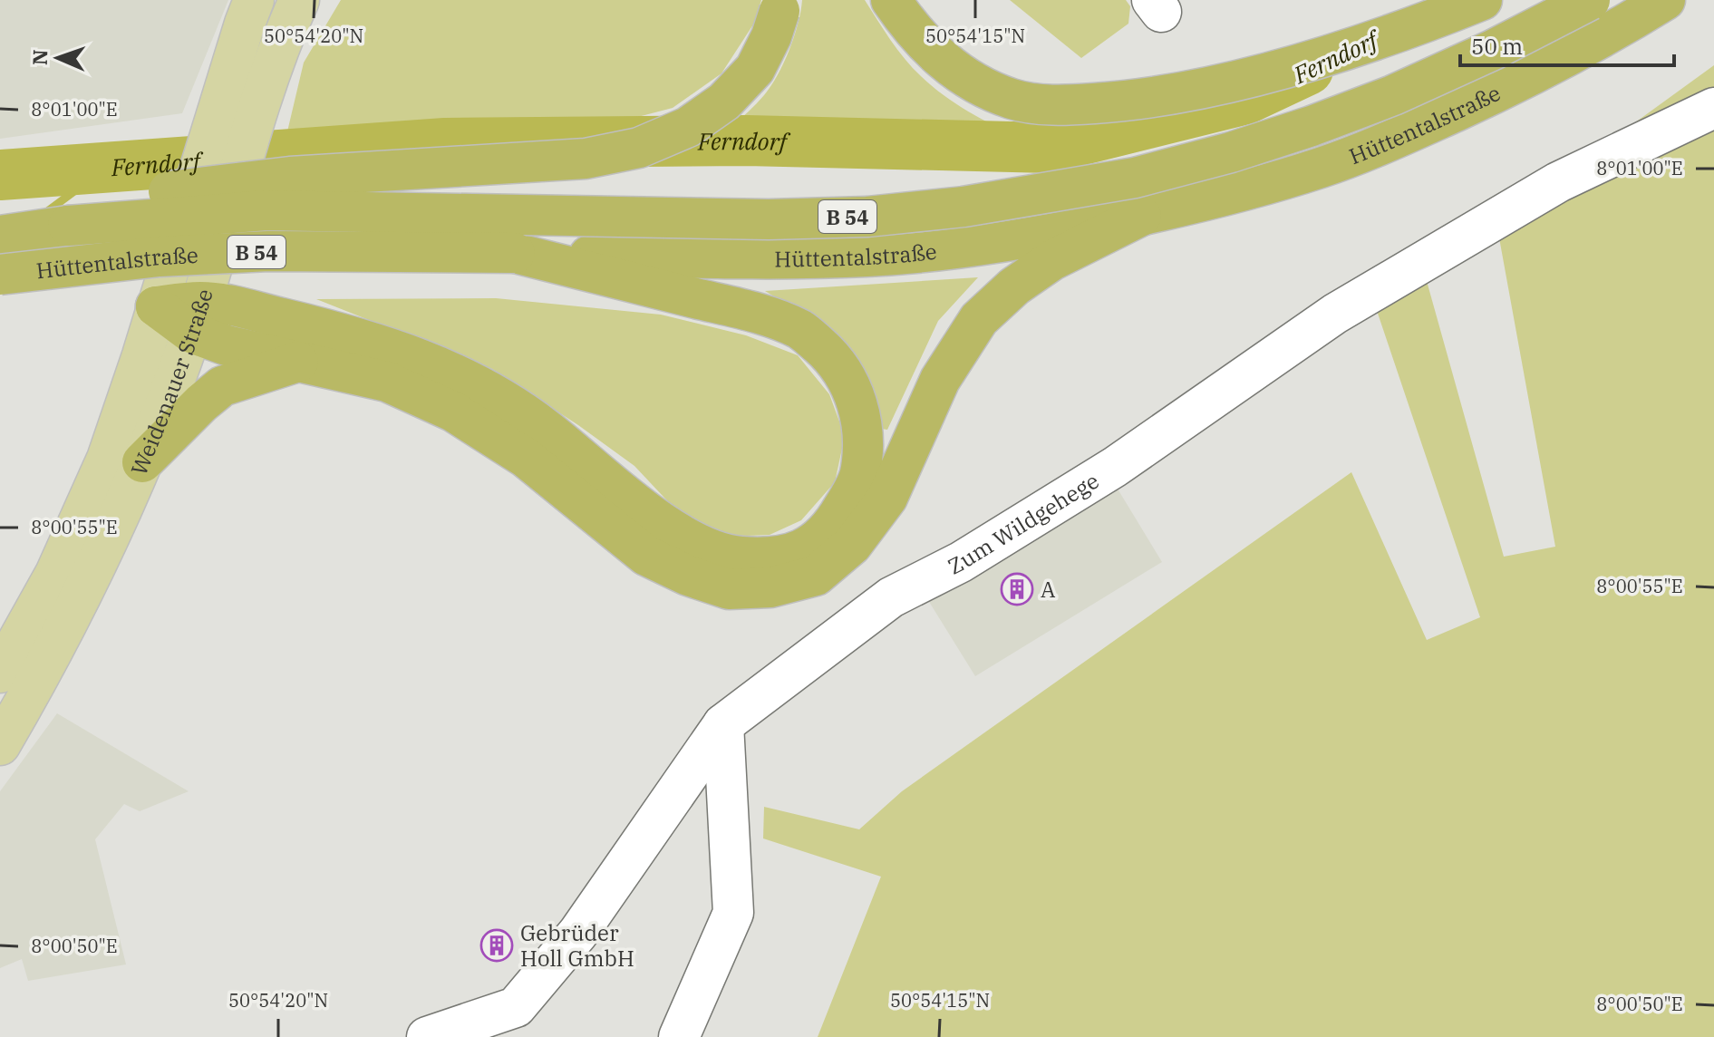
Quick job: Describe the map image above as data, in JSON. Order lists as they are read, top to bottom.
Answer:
{
  "streets": {
    "highway": ["Hüttentalstraße", "B 54"],
    "main road": ["Weidenauer Straße"],
    "street": ["Zum Wildgehege"]
  },
  "water": ["Ferndorf"],
  "places": {
    "building": ["A", "Gebrüder Holl GmbH"]
  },
  "scale_bar": "50 m",
  "north": "left",
  "coordinates": [
    "50°54'20\"N",
    "50°54'15\"N",
    "8°01'00\"E",
    "8°00'55\"E",
    "8°00'50\"E"
  ]
}
